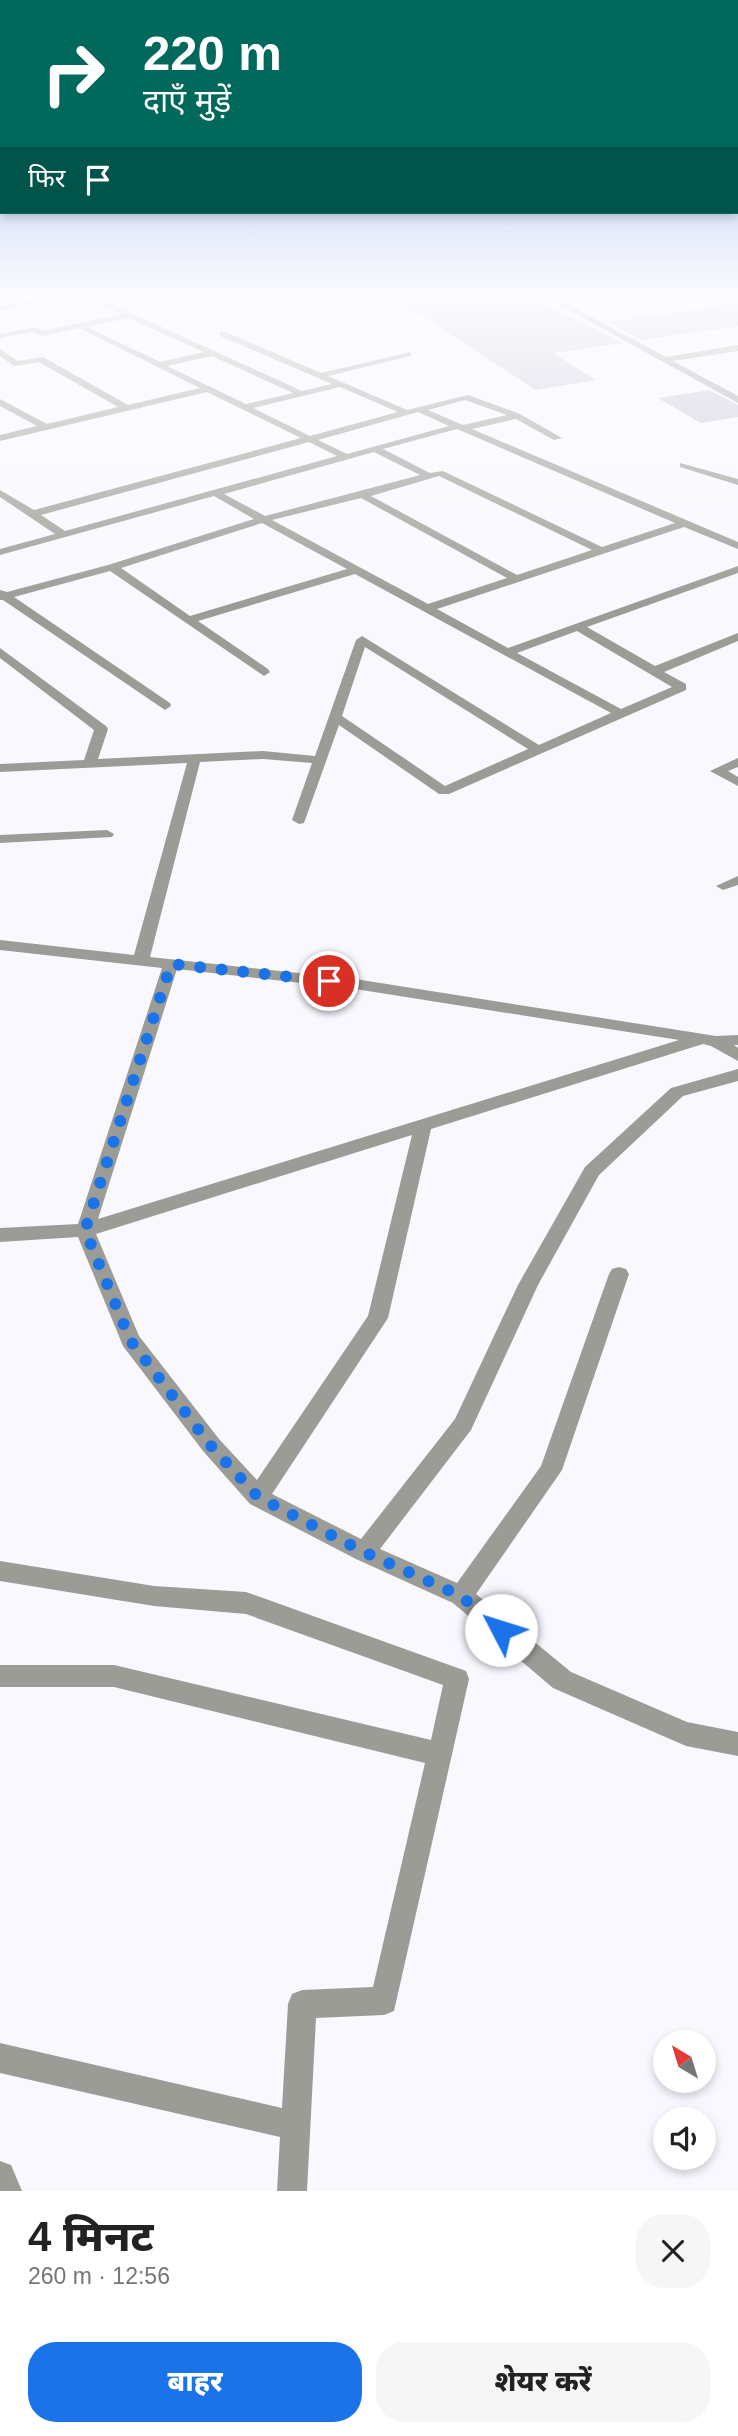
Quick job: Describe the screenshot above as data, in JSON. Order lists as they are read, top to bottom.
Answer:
{
  "north": "top left",
  "page": {
    "turn": ["220 m", "दाएँ मुड़ें"],
    "then": "फिर",
    "heading": ["4 मिनट", "260 m · 12:56"],
    "buttons": ["बाहर", "शेयर करें"]
  }
}
